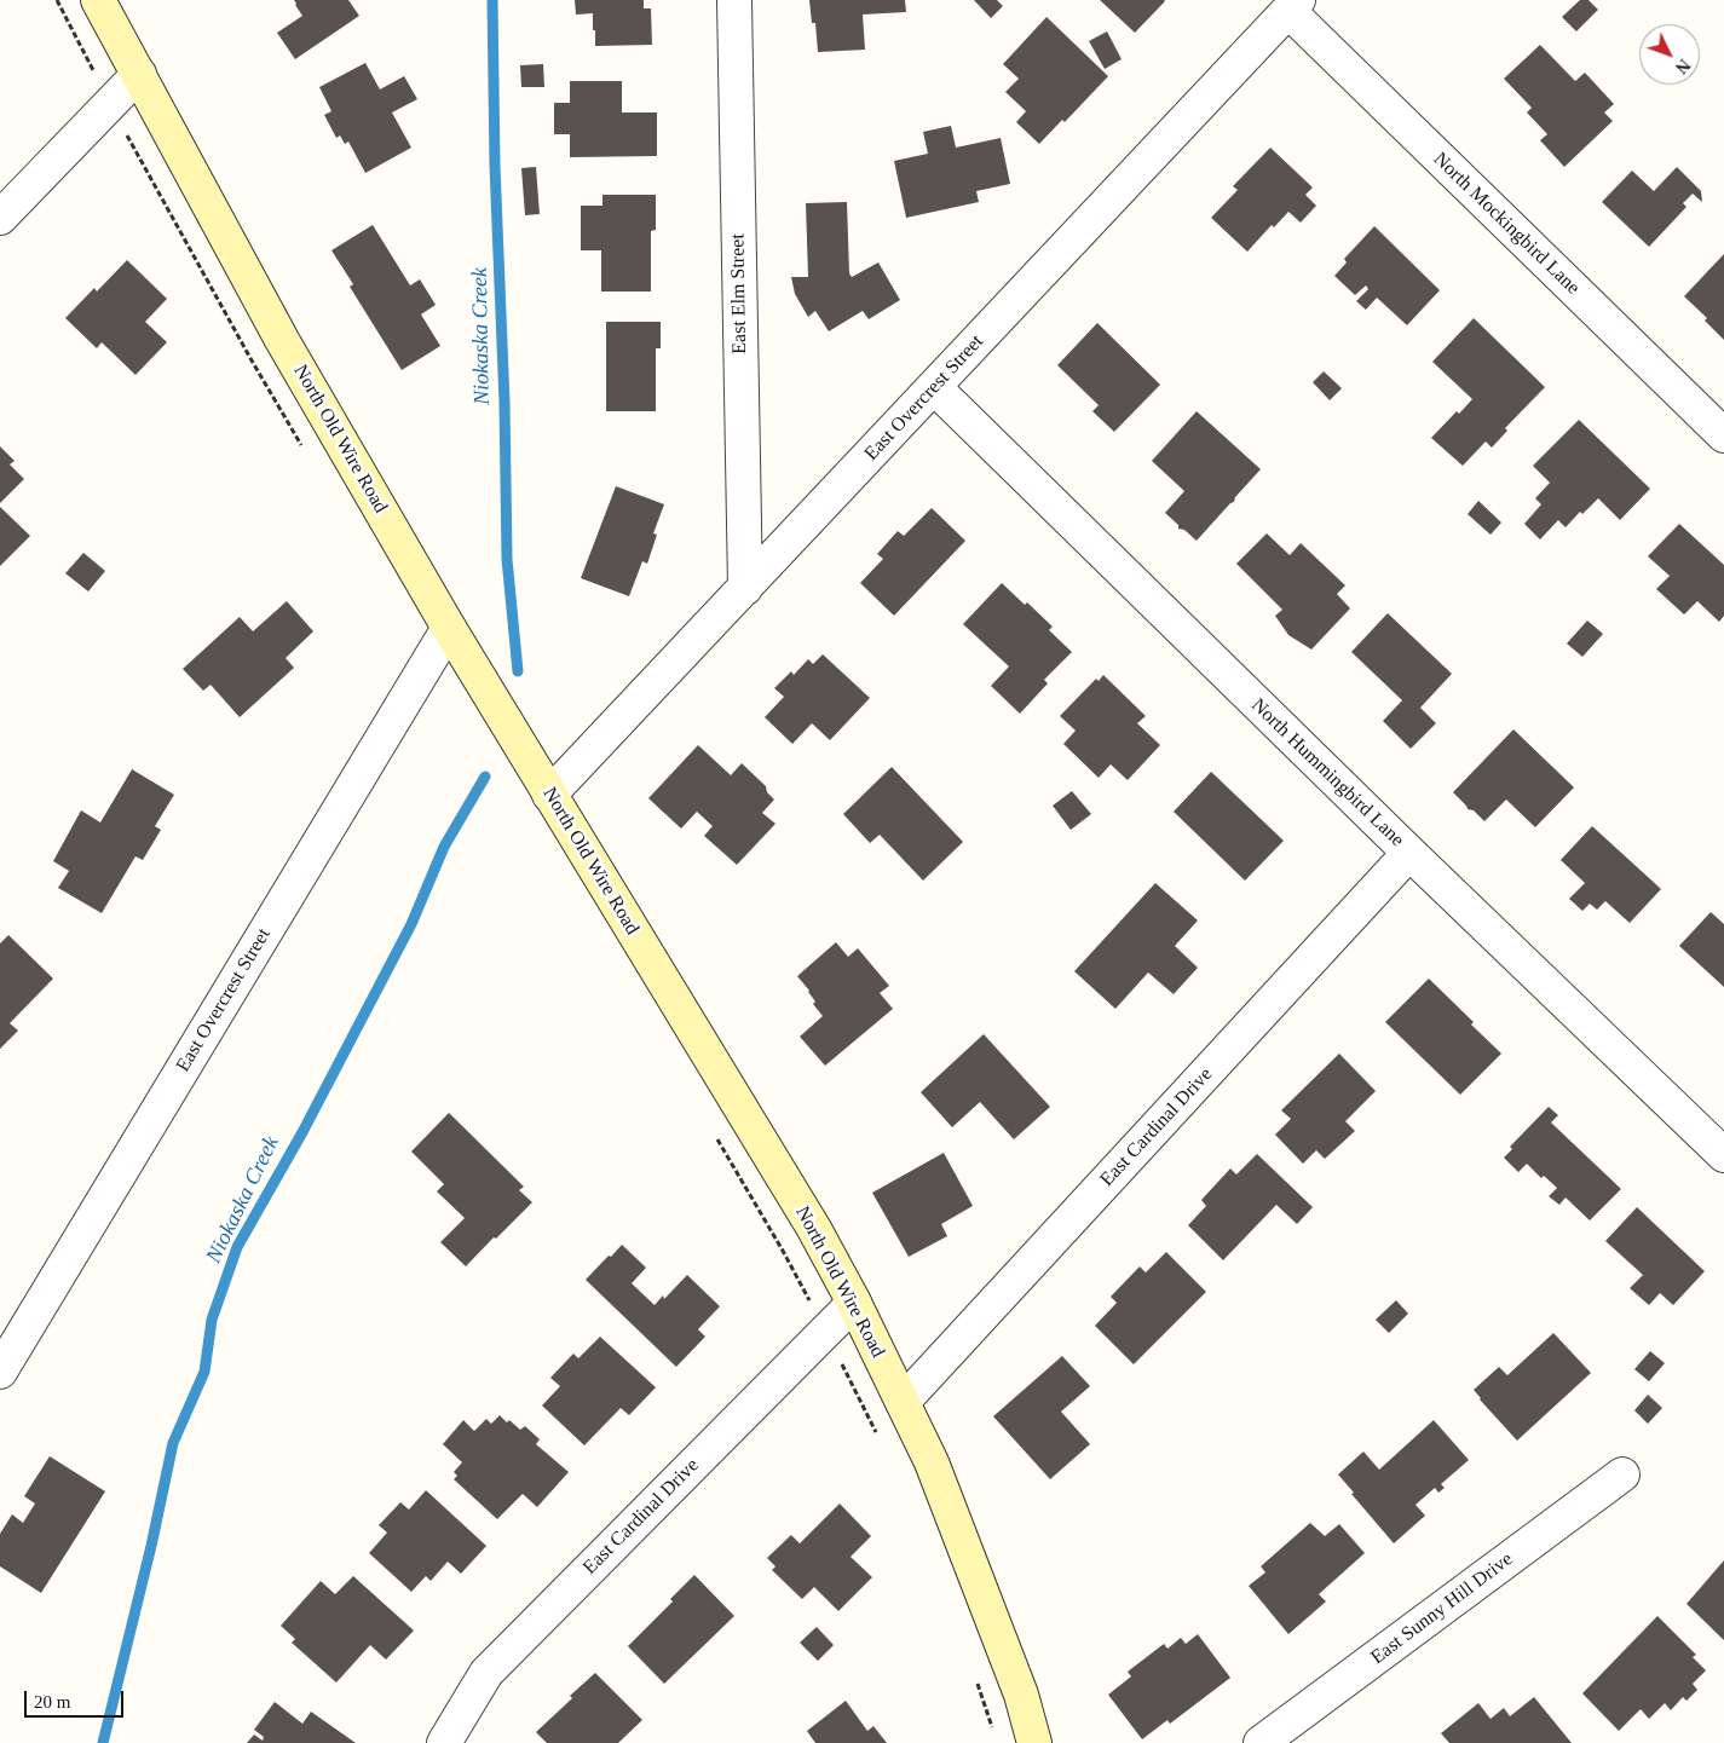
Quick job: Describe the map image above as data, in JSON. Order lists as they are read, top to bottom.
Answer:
{
  "streets": {
    "street": [
      "North Mockingbird Lane",
      "East Elm Street",
      "East Overcrest Street",
      "North Old Wire Road",
      "North Hummingbird Lane",
      "East Cardinal Drive",
      "East Sunny Hill Drive"
    ]
  },
  "crossings": [
    ["North Mockingbird Lane", "East Overcrest Street"],
    ["East Elm Street", "East Overcrest Street"],
    ["East Overcrest Street", "North Old Wire Road"],
    ["East Overcrest Street", "North Hummingbird Lane"],
    ["North Old Wire Road", "East Cardinal Drive"],
    ["North Hummingbird Lane", "East Cardinal Drive"]
  ],
  "water": ["Niokaska Creek"],
  "scale_bar": "20 m",
  "north": "bottom right"
}
